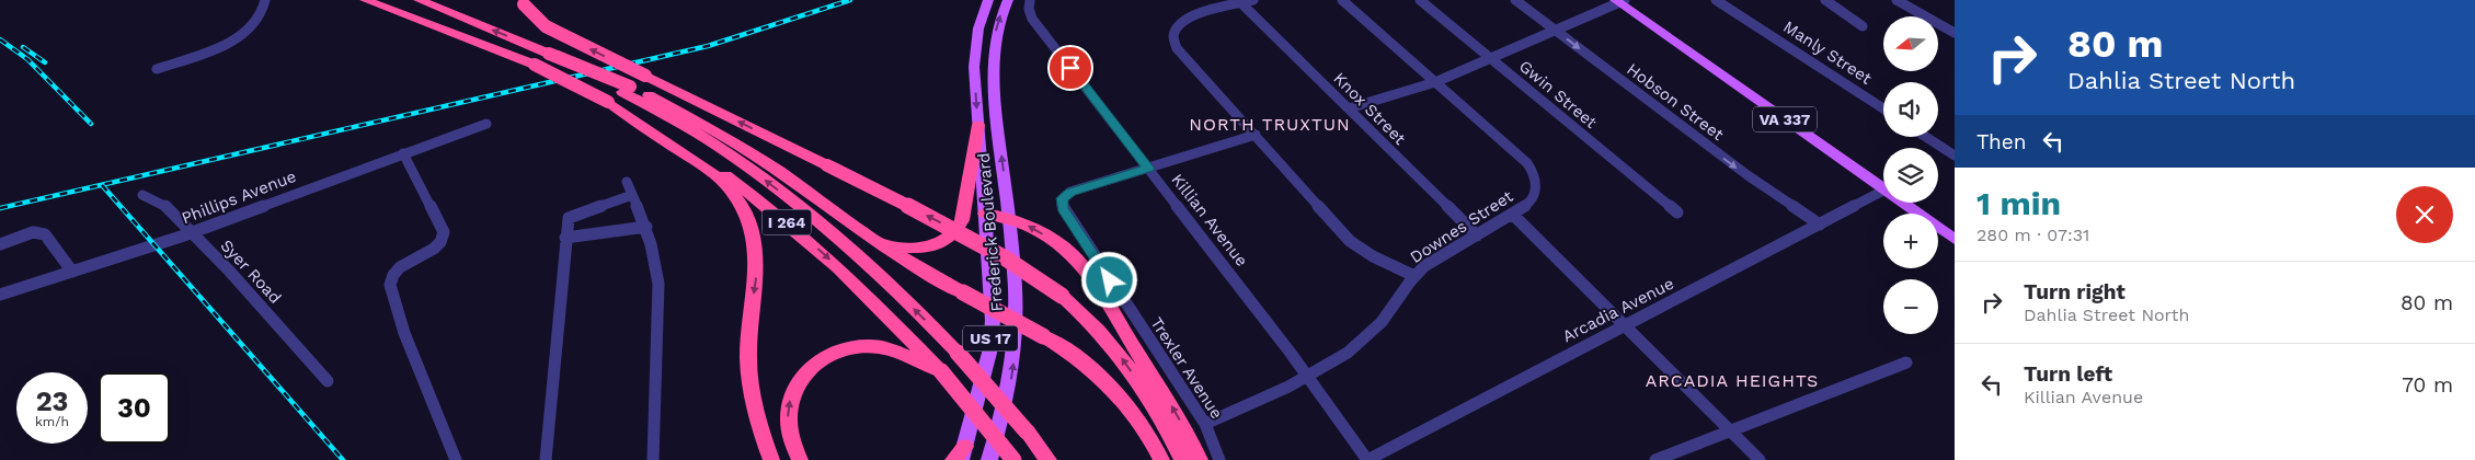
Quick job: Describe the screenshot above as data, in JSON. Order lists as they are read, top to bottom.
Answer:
{
  "streets": {
    "highway": ["I 264"],
    "main road": ["VA 337", "Frederick Boulevard", "US 17"],
    "street": [
      "Manly Street",
      "Gwin Street",
      "Hobson Street",
      "Knox Street",
      "Phillips Avenue",
      "Killian Avenue",
      "Downes Street",
      "Syer Road",
      "Arcadia Avenue",
      "Trexler Avenue"
    ]
  },
  "crossings": [
    ["Hobson Street", "Arcadia Avenue"],
    ["Knox Street", "Downes Street"],
    ["Phillips Avenue", "Syer Road"],
    ["Killian Avenue", "Downes Street"],
    ["Killian Avenue", "Arcadia Avenue"],
    ["Killian Avenue", "Trexler Avenue"],
    ["Downes Street", "Trexler Avenue"]
  ],
  "one_way": ["Hobson Street"],
  "districts": ["NORTH TRUXTUN", "ARCADIA HEIGHTS"],
  "north": "left",
  "page": {
    "turn": ["80 m", "Dahlia Street North"],
    "map_buttons": ["+", "−"],
    "then": "Then",
    "heading": ["1 min", "280 m · 07:31"],
    "list": [
      {
        "name": "Turn right",
        "note": "Dahlia Street North",
        "value": "80 m"
      },
      {
        "name": "Turn left",
        "note": "Killian Avenue",
        "value": "70 m"
      }
    ],
    "speed": "23 km/h",
    "limit": "30"
  }
}
